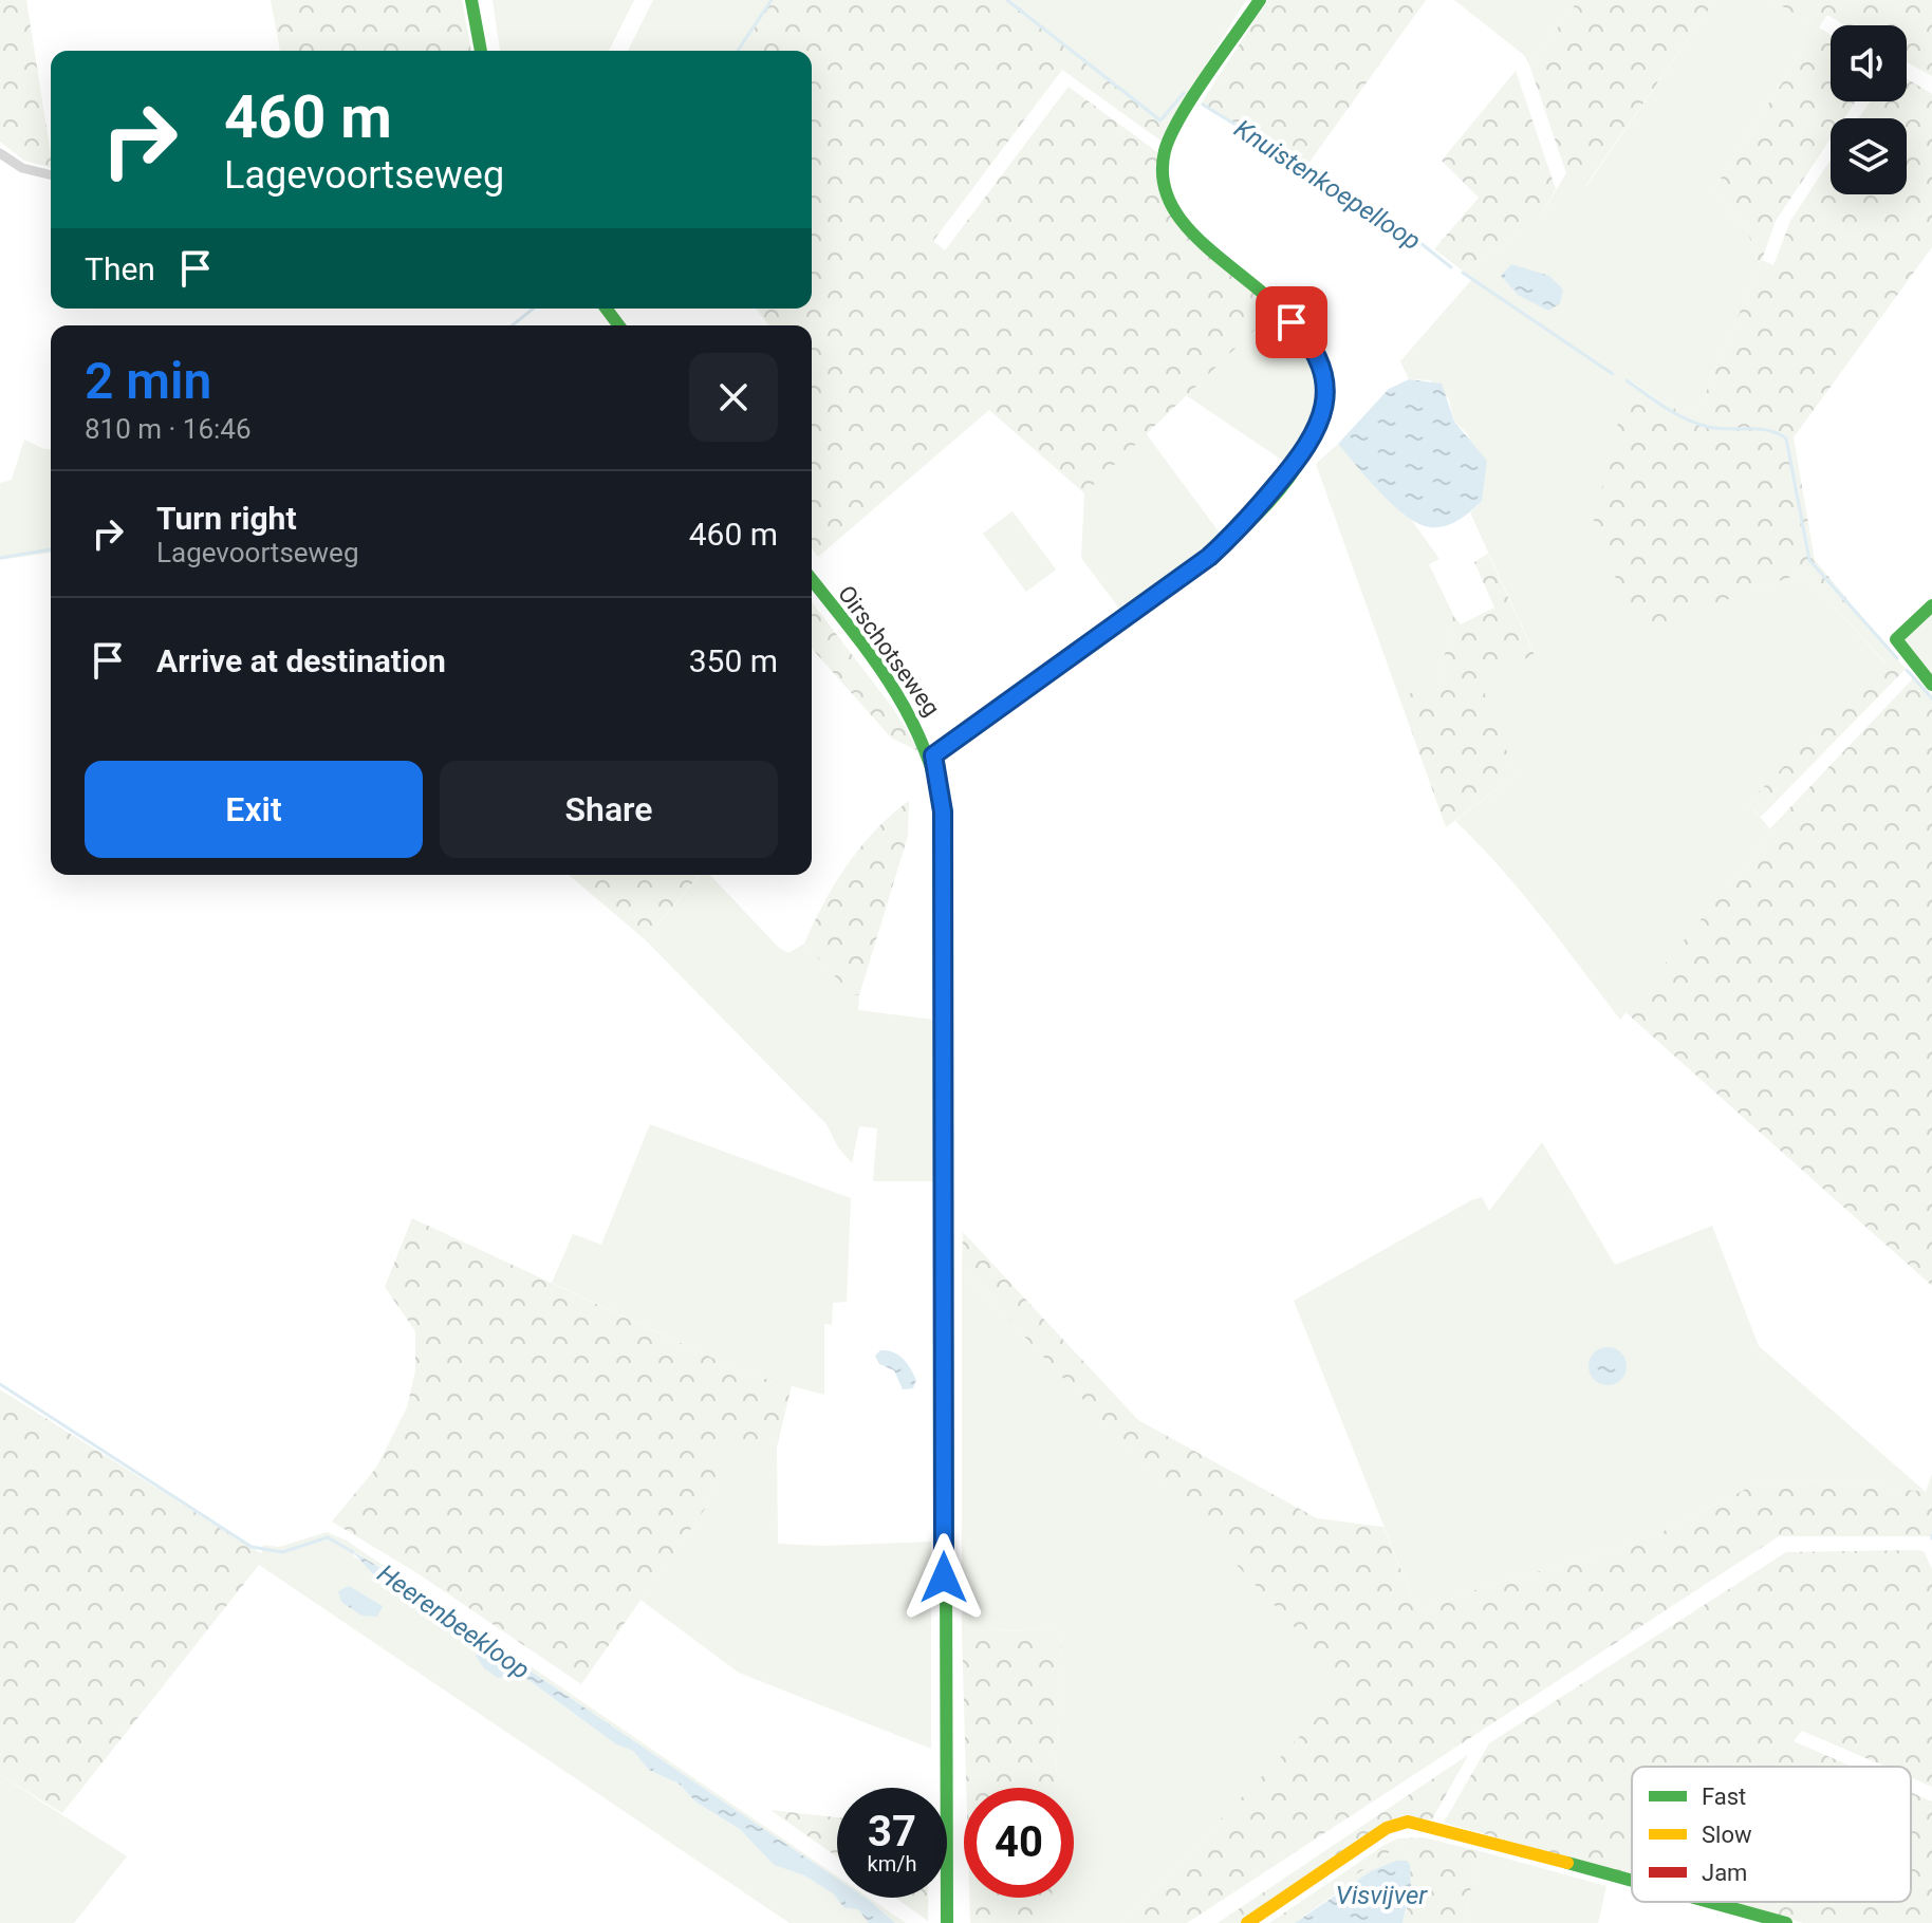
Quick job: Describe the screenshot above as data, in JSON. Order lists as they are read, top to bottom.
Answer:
{
  "streets": {
    "street": ["Oirschotseweg"]
  },
  "water": ["Knuistenkoepelloop", "Heerenbeekloop", "Visvijver"],
  "legend": ["Fast", "Slow", "Jam"],
  "page": {
    "turn": ["460 m", "Lagevoortseweg"],
    "then": "Then",
    "heading": ["2 min", "810 m · 16:46"],
    "list": [
      {
        "name": "Turn right",
        "note": "Lagevoortseweg",
        "value": "460 m"
      },
      {
        "name": "Arrive at destination",
        "value": "350 m"
      }
    ],
    "buttons": ["Exit", "Share"],
    "speed": "37 km/h",
    "limit": "40"
  }
}
